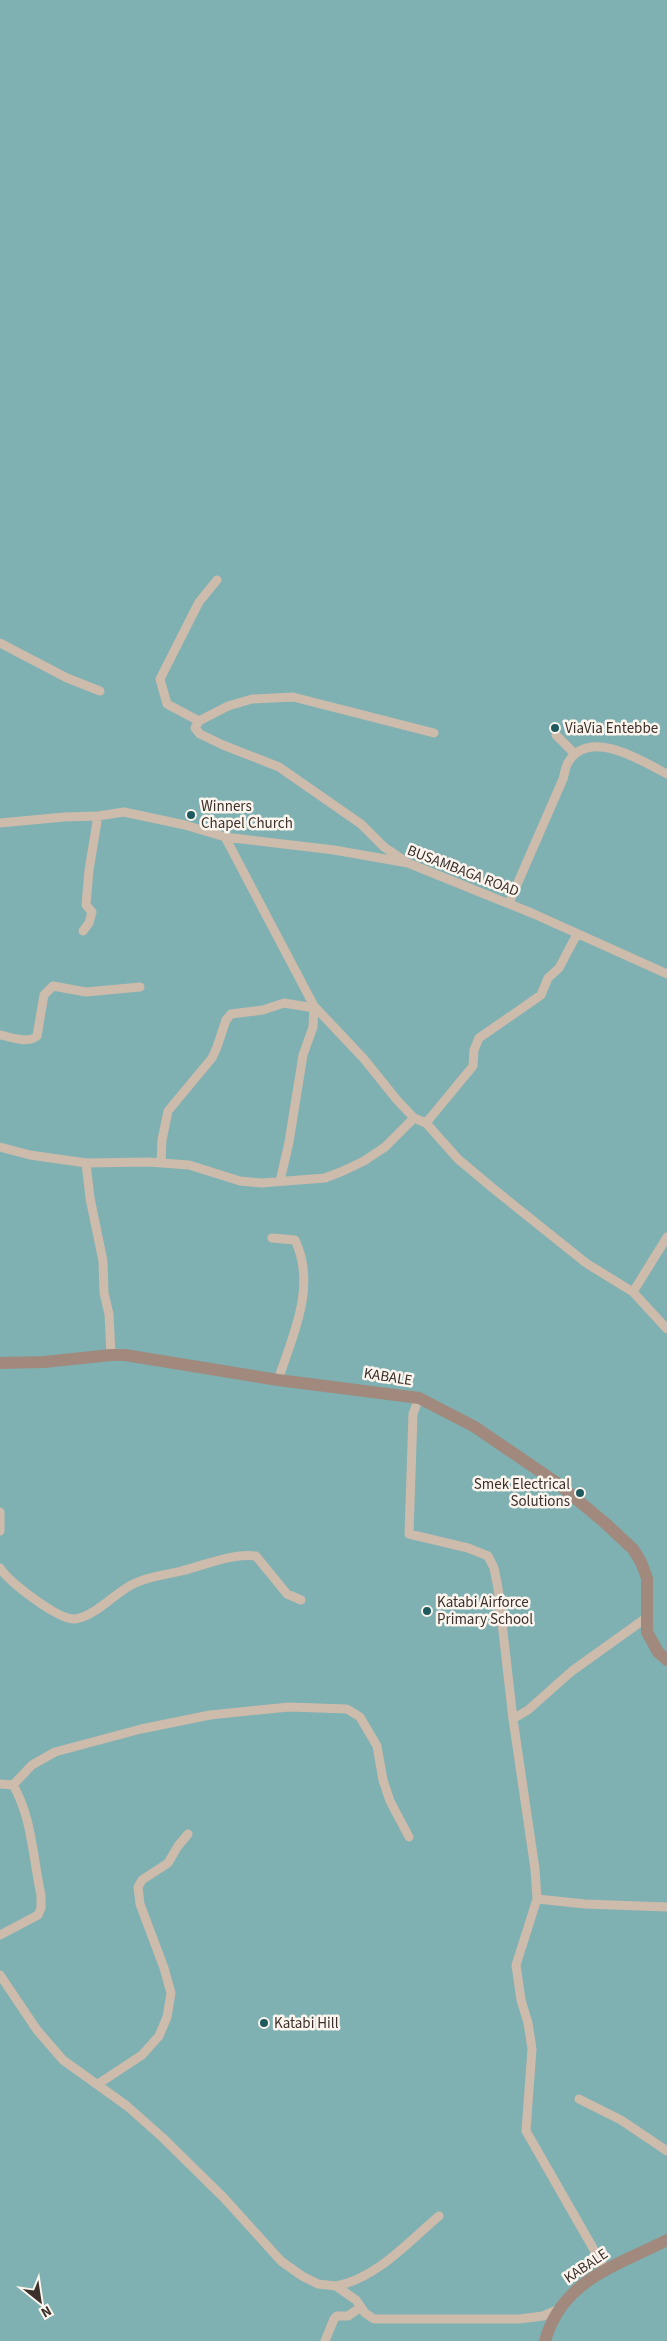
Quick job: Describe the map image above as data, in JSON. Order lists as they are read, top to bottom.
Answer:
{
  "streets": {
    "street": ["BUSAMBAGA ROAD", "KABALE"]
  },
  "places": [
    "ViaVia Entebbe",
    "Winners Chapel Church",
    "Smek Electrical Solutions",
    "Katabi Airforce Primary School",
    "Katabi Hill"
  ],
  "north": "bottom right"
}
